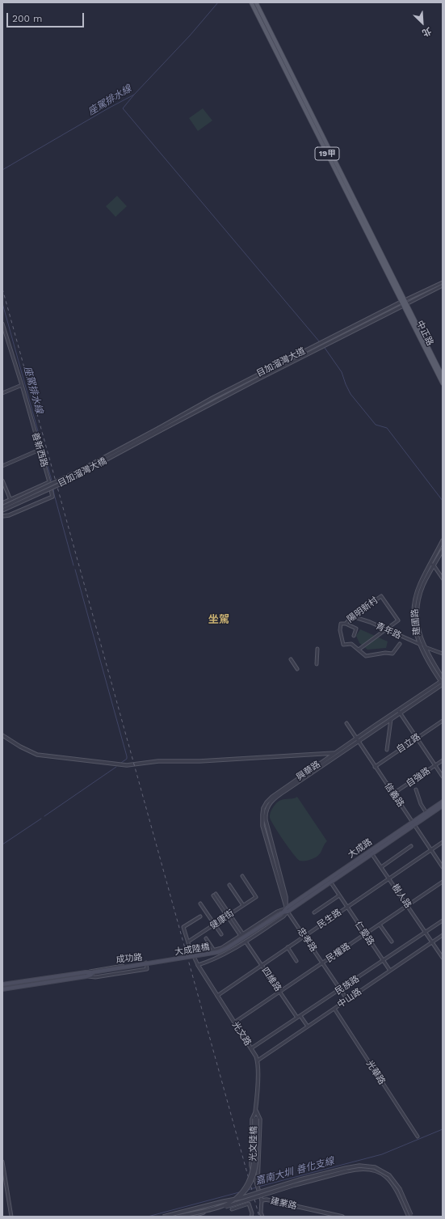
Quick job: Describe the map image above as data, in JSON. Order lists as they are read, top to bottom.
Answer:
{
  "streets": {
    "main road": [
      "19甲",
      "中正路",
      "大成路",
      "大成陸橋",
      "成功路"
    ],
    "street": [
      "目加溜灣大道",
      "善新西路",
      "目加溜灣大橋",
      "陽明新村",
      "建國路",
      "青年路",
      "自立路",
      "興華路",
      "自強路",
      "信義路",
      "樹人路",
      "民生路",
      "健康街",
      "仁愛路",
      "忠孝路",
      "民權路",
      "四維路",
      "民族路",
      "中山路",
      "光文路",
      "光華路",
      "光文陸橋",
      "建業路"
    ]
  },
  "crossings": [
    ["19甲", "中正路"],
    ["19甲", "目加溜灣大道"],
    ["中正路", "目加溜灣大道"],
    ["目加溜灣大道", "目加溜灣大橋"],
    ["陽明新村", "青年路"],
    ["建國路", "青年路"],
    ["建國路", "興華路"],
    ["自立路", "信義路"],
    ["興華路", "信義路"],
    ["興華路", "大成路"],
    ["興華路", "忠孝路"],
    ["自強路", "信義路"],
    ["信義路", "大成路"],
    ["信義路", "民生路"],
    ["大成路", "樹人路"],
    ["大成路", "仁愛路"],
    ["大成路", "忠孝路"],
    ["大成路", "大成陸橋"],
    ["大成路", "四維路"],
    ["大成路", "光文路"],
    ["樹人路", "民生路"],
    ["樹人路", "民權路"],
    ["樹人路", "民族路"],
    ["樹人路", "中山路"],
    ["民生路", "仁愛路"],
    ["民生路", "忠孝路"],
    ["民生路", "四維路"],
    ["民生路", "光文路"],
    ["仁愛路", "民權路"],
    ["仁愛路", "民族路"],
    ["仁愛路", "中山路"],
    ["忠孝路", "民權路"],
    ["忠孝路", "民族路"],
    ["忠孝路", "中山路"],
    ["大成陸橋", "成功路"],
    ["民權路", "四維路"],
    ["民權路", "光文路"],
    ["四維路", "民族路"],
    ["民族路", "光文路"],
    ["中山路", "光文路"],
    ["中山路", "光華路"]
  ],
  "districts": ["坐駕"],
  "water": ["座駕排水線", "嘉南大圳 善化支線"],
  "scale_bar": "200 m",
  "north": "bottom right"
}
